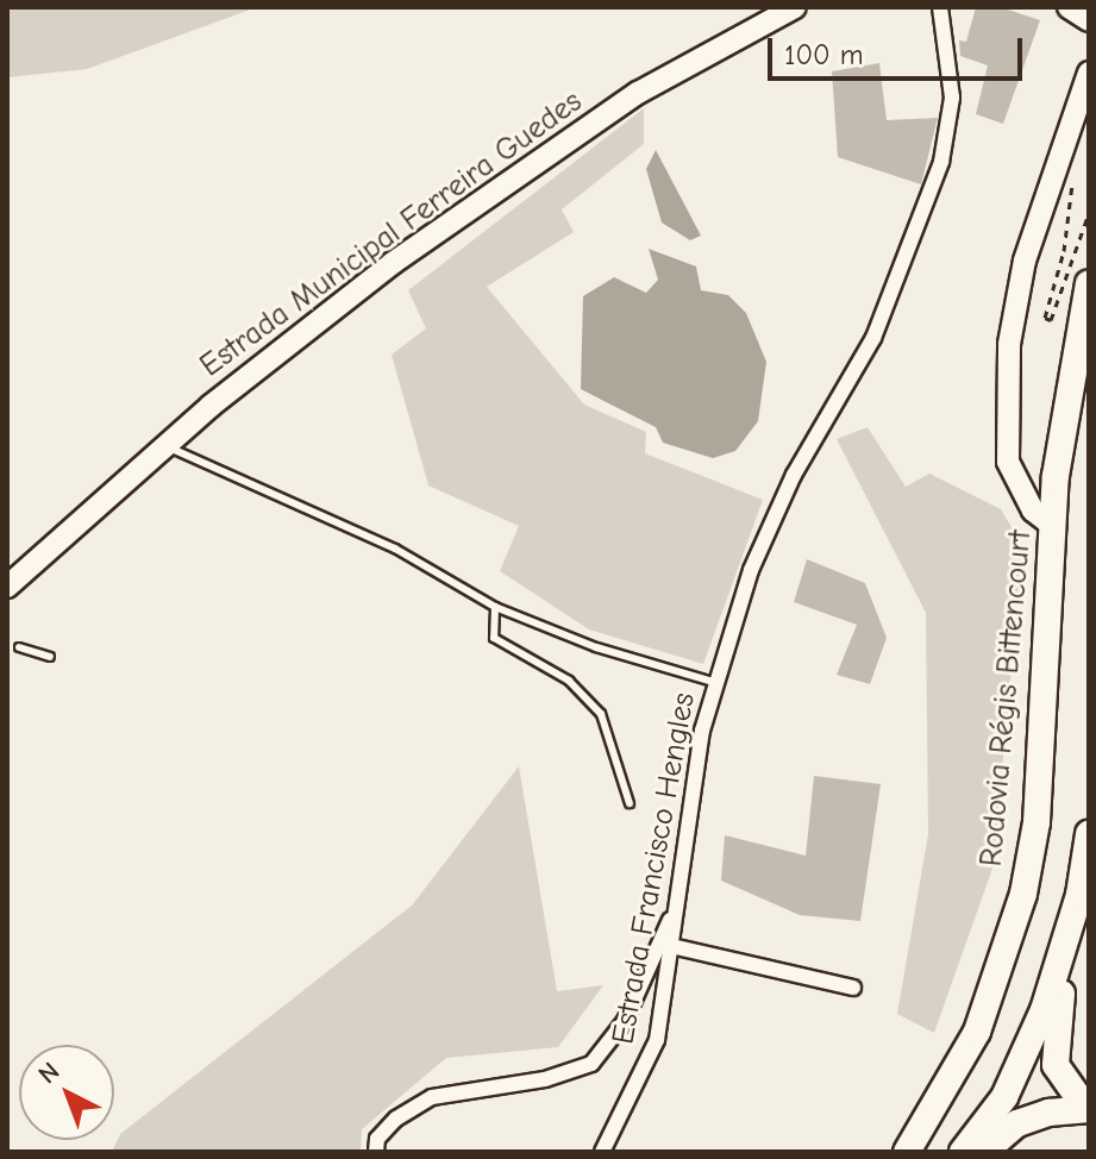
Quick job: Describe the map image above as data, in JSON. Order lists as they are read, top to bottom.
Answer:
{
  "streets": {
    "highway": ["Rodovia Régis Bittencourt"],
    "street": ["Estrada Municipal Ferreira Guedes", "Estrada Francisco Hengles"]
  },
  "scale_bar": "100 m",
  "north": "top left"
}
